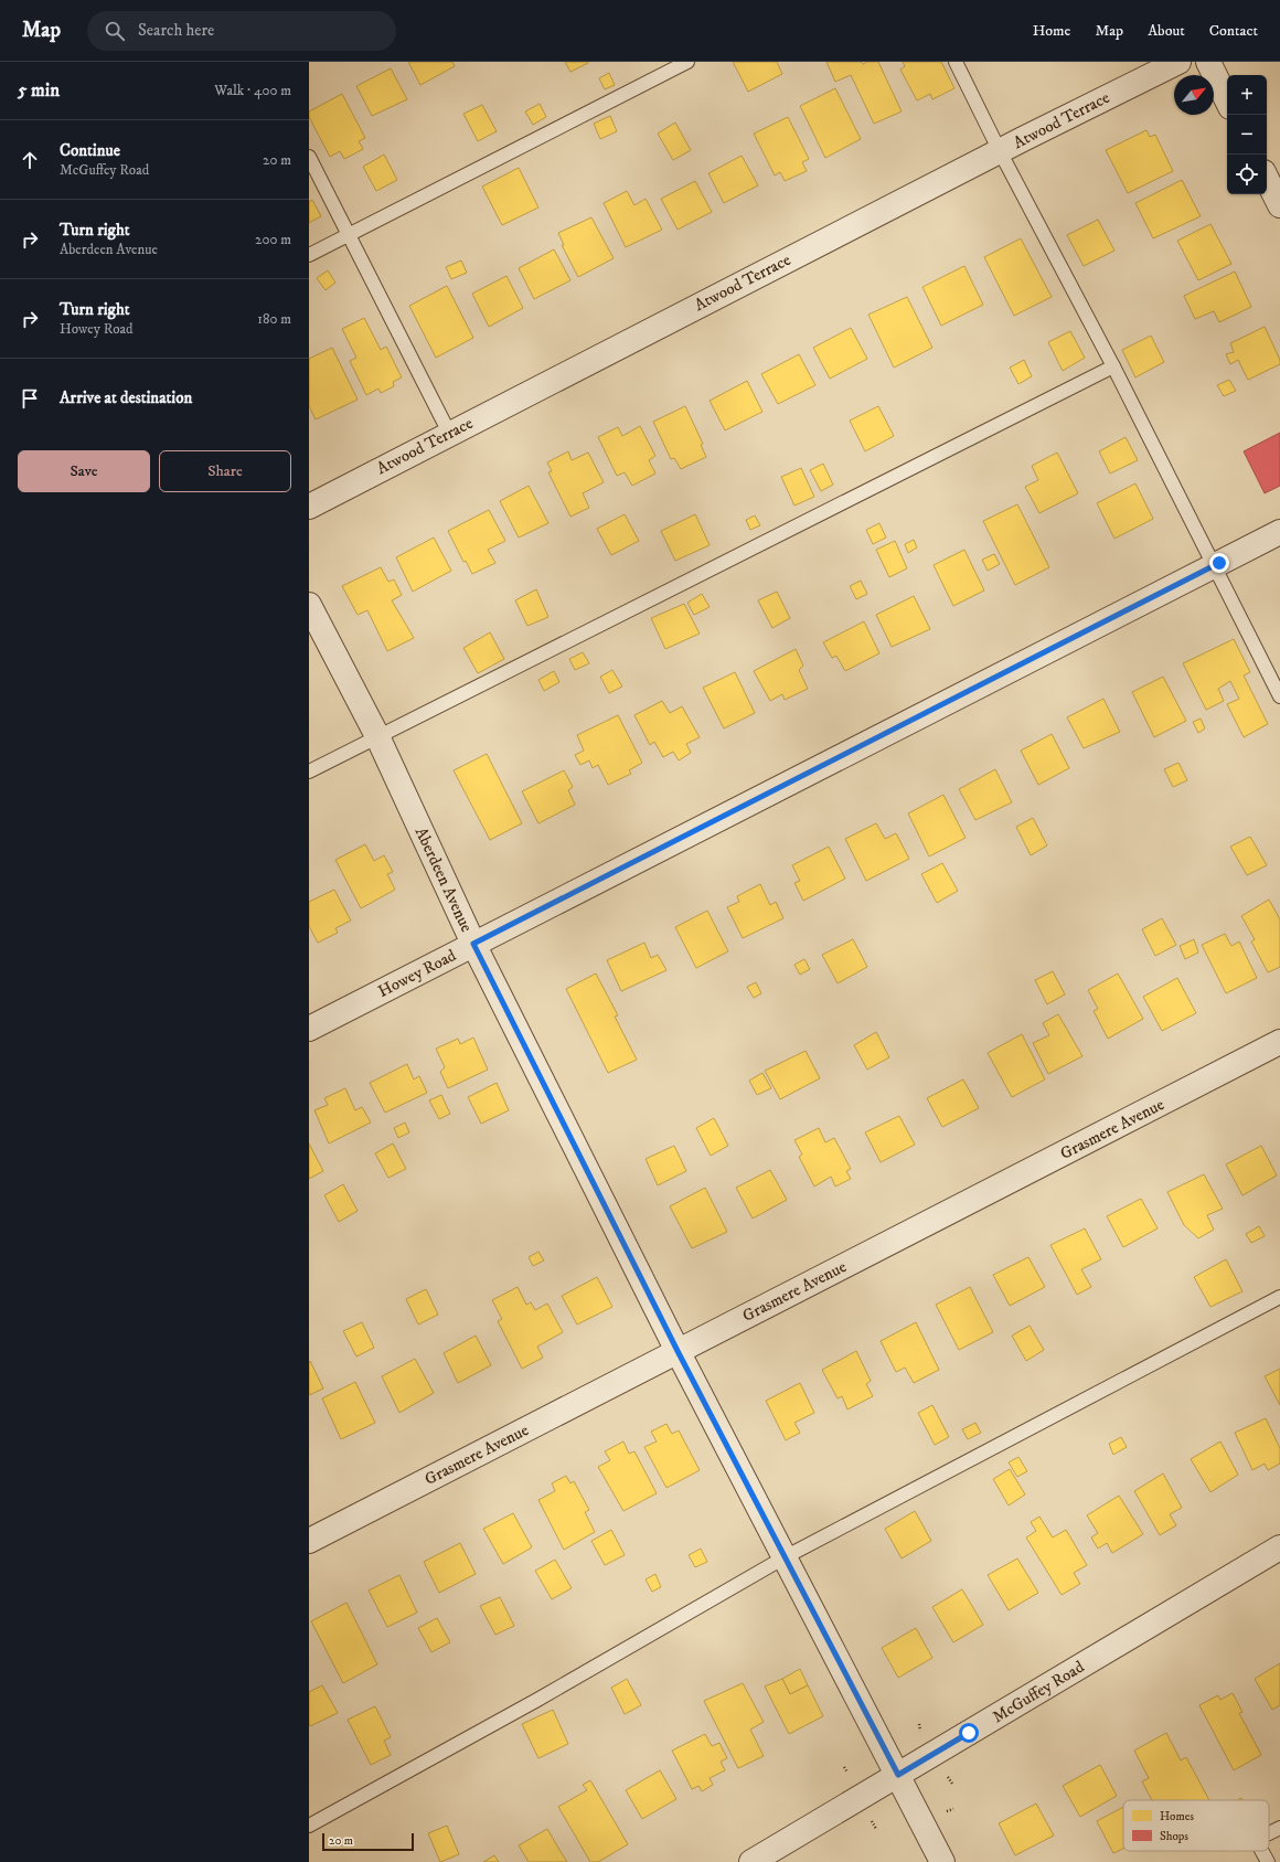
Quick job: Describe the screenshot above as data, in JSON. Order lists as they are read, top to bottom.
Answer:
{
  "streets": {
    "street": [
      "Atwood Terrace",
      "Aberdeen Avenue",
      "Howey Road",
      "Grasmere Avenue",
      "McGuffey Road"
    ]
  },
  "crossings": [
    ["Aberdeen Avenue", "Howey Road"],
    ["Aberdeen Avenue", "Grasmere Avenue"],
    ["Aberdeen Avenue", "McGuffey Road"]
  ],
  "legend": ["Homes", "Shops"],
  "scale_bar": "20 m",
  "north": "top right",
  "page": {
    "header": "Map",
    "search": "Search here",
    "nav": [
      "Home",
      "Map",
      "About",
      "Contact"
    ],
    "heading": ["5 min", "Walk · 400 m"],
    "map_buttons": ["+", "−"],
    "list": [
      ["Continue", "McGuffey Road", "20 m"],
      ["Turn right", "Aberdeen Avenue", "200 m"],
      ["Turn right", "Howey Road", "180 m"],
      "Arrive at destination"
    ],
    "buttons": ["Save", "Share"],
    "scale": "20 m"
  }
}
